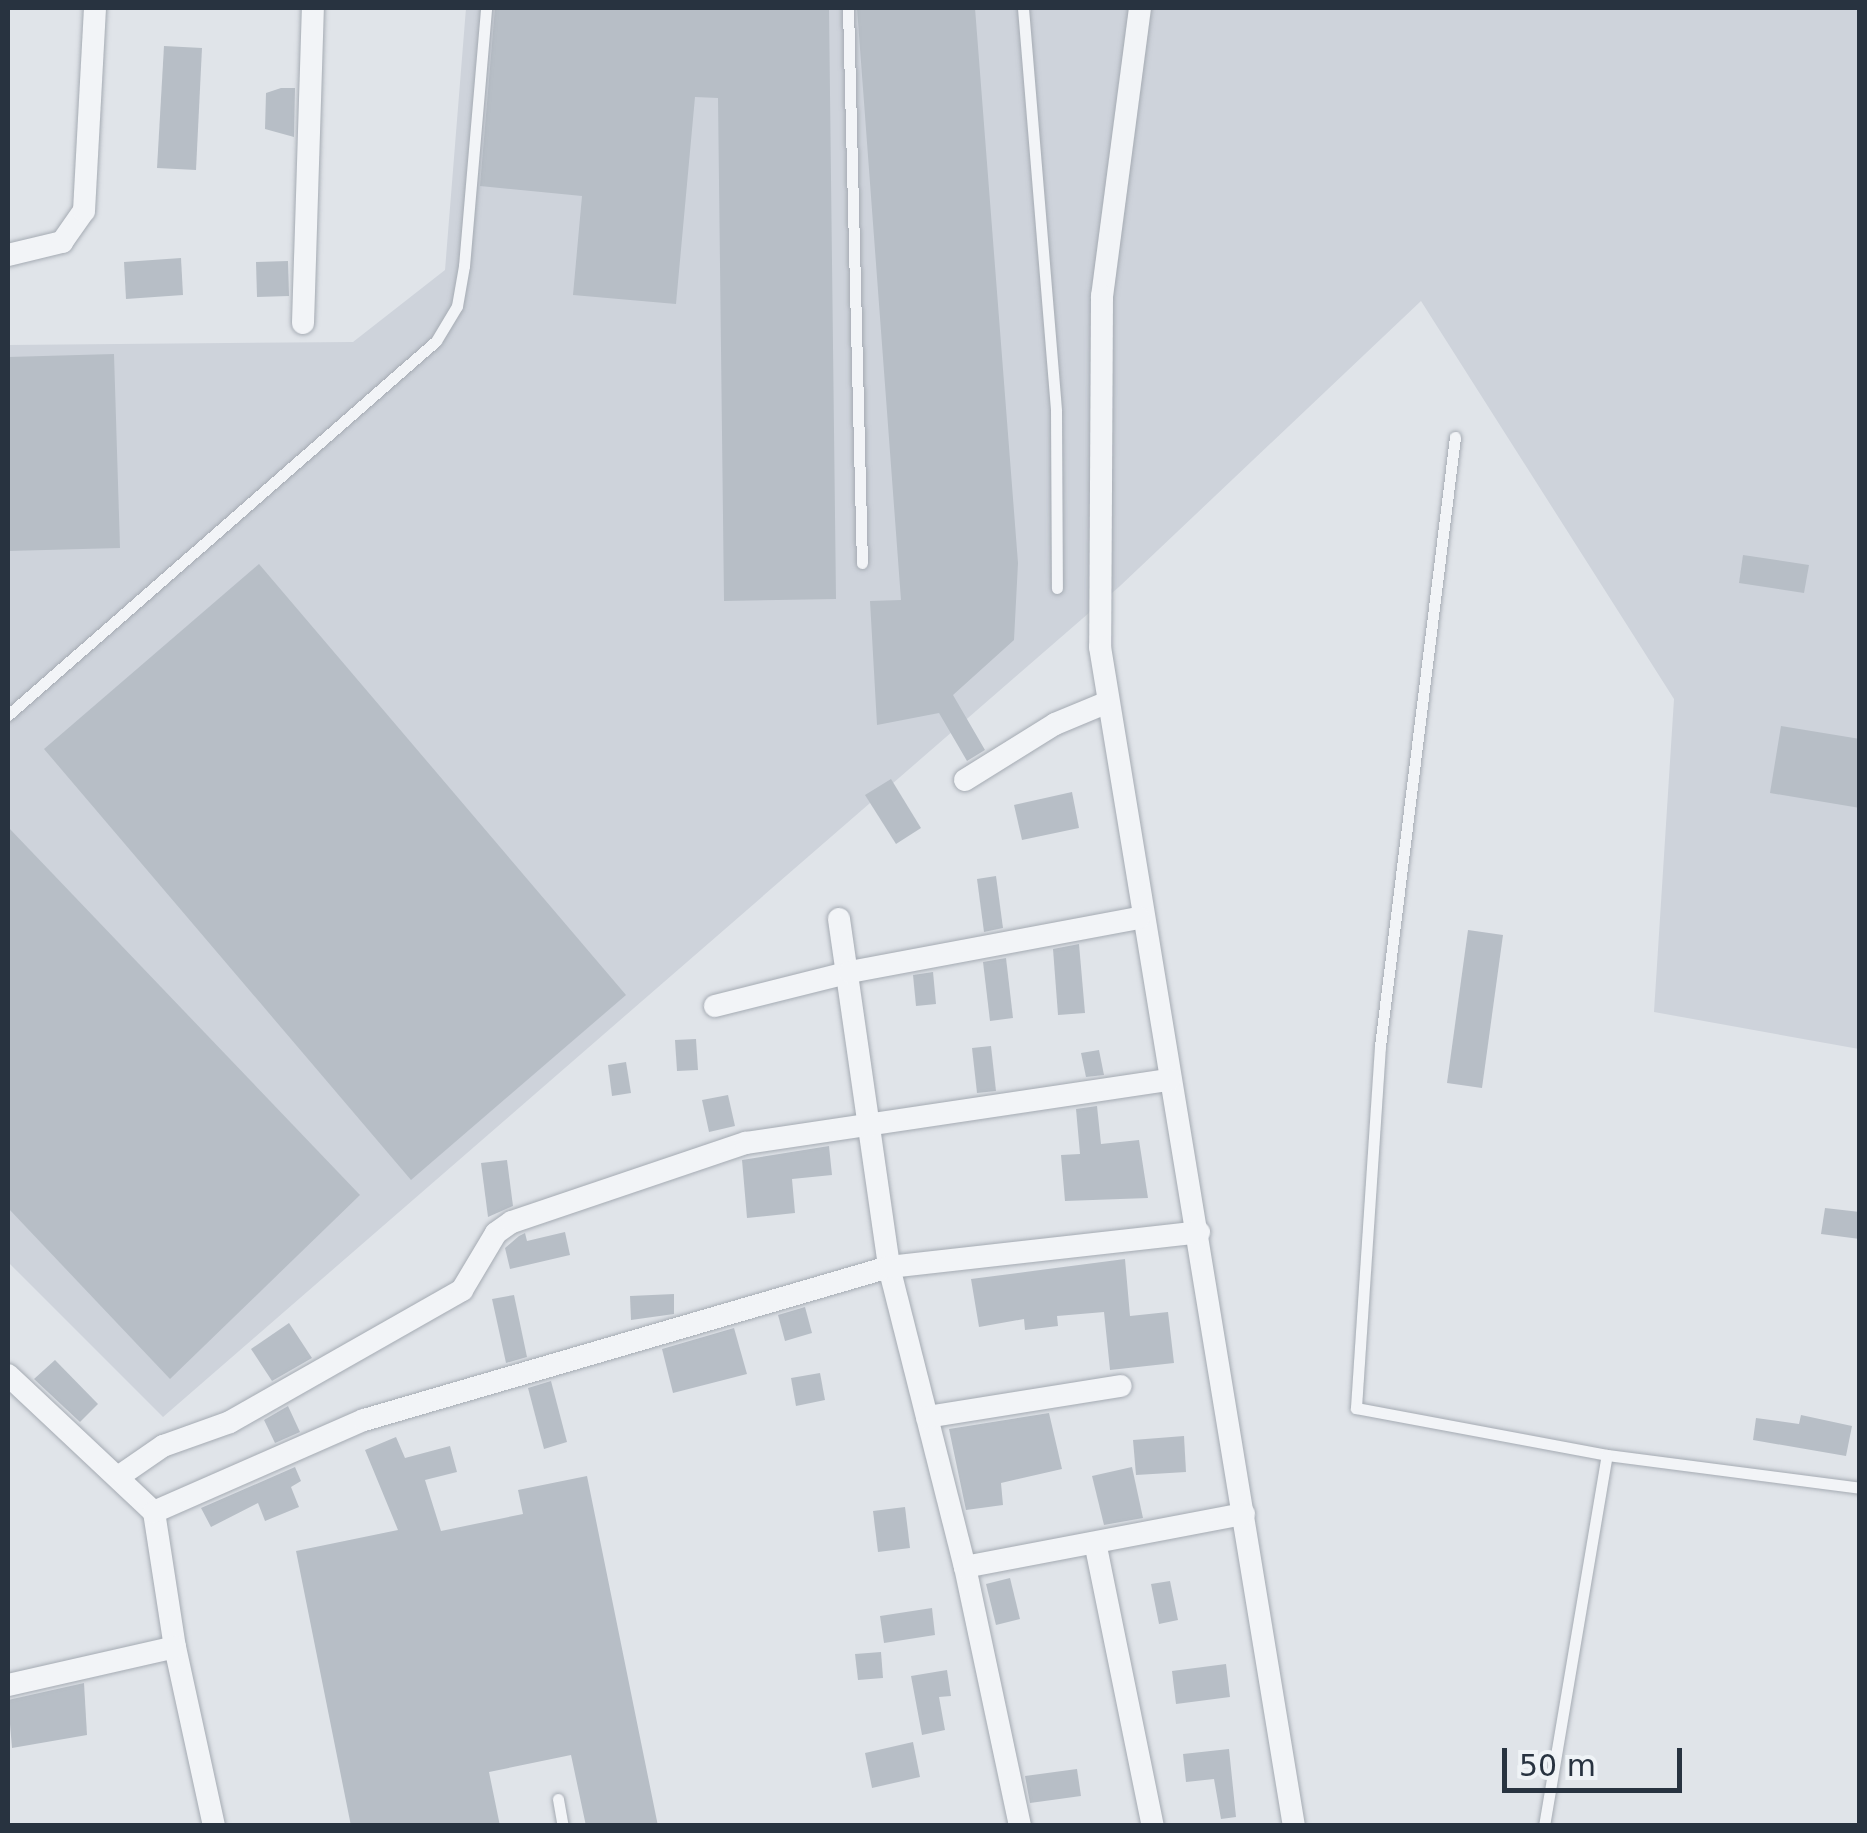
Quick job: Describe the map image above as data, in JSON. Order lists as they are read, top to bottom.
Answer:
{
  "scale_bar": "50 m"
}
